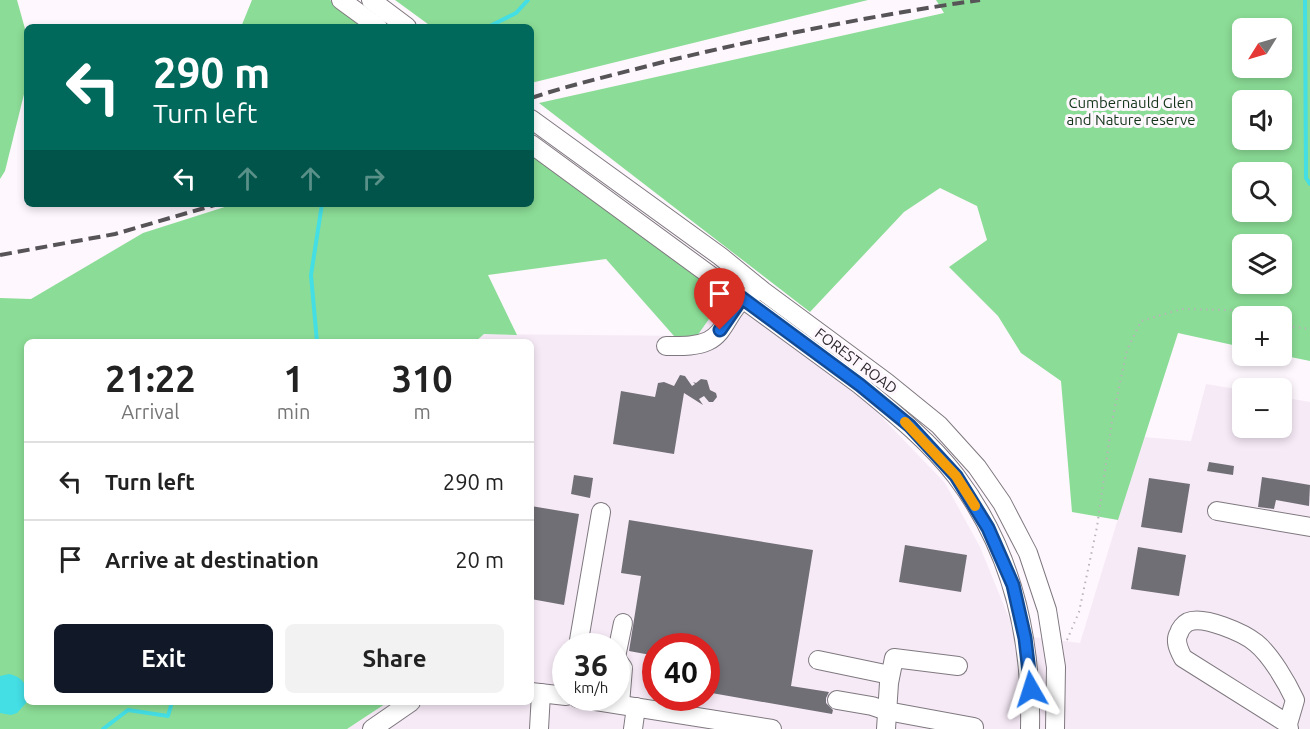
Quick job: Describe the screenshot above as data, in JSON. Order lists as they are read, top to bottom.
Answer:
{
  "streets": {
    "street": ["FOREST ROAD"]
  },
  "parks": ["Cumbernauld Glen and Nature reserve"],
  "north": "bottom left",
  "page": {
    "map_buttons": ["+", "−"],
    "turn": ["290 m", "Turn left"],
    "eta": [
      "21:22",
      "Arrival",
      "1",
      "min",
      "310",
      "m"
    ],
    "list": [
      {
        "name": "Turn left",
        "value": "290 m"
      },
      {
        "name": "Arrive at destination",
        "value": "20 m"
      }
    ],
    "buttons": ["Exit", "Share"],
    "speed": "36 km/h",
    "limit": "40"
  }
}
